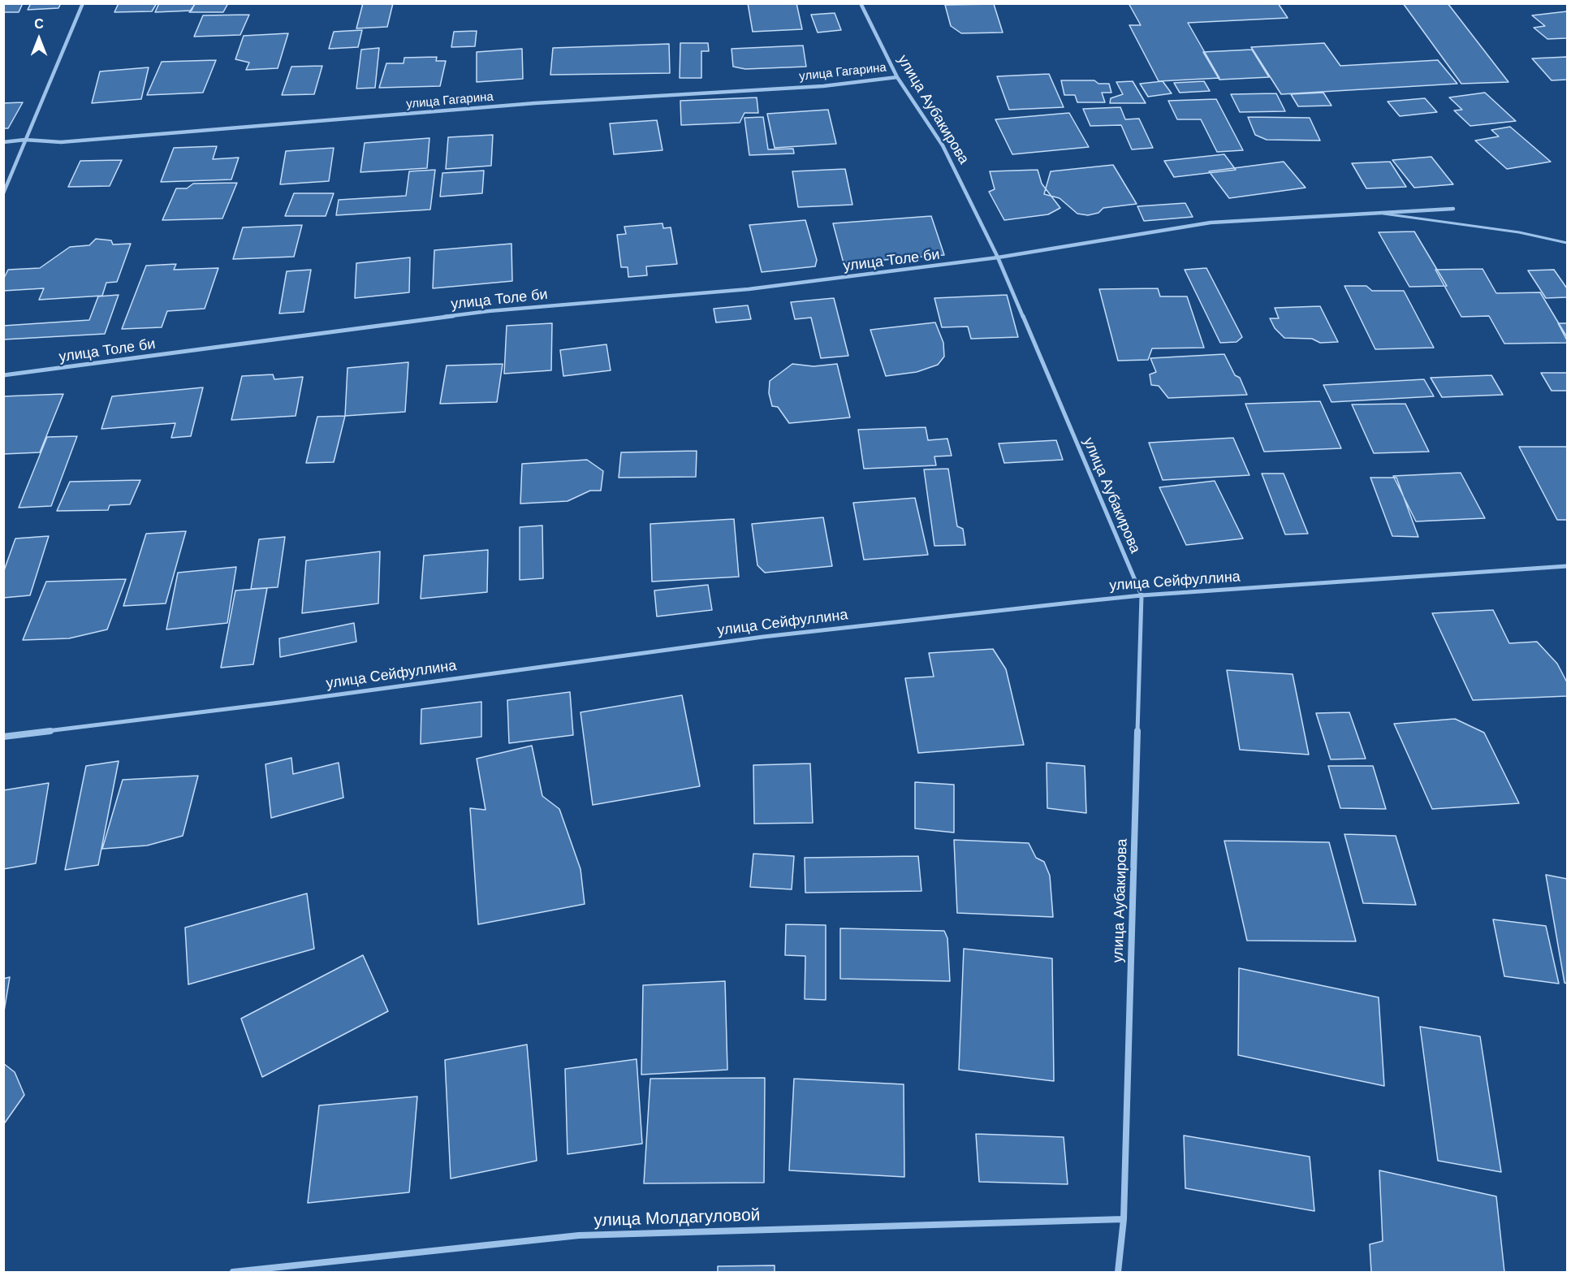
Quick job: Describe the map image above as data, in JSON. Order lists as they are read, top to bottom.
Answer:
{
  "streets": {
    "street": [
      "улица Гагарина",
      "улица Аубакирова",
      "улица Толе би",
      "улица Сейфуллина",
      "улица Молдагуловой"
    ]
  },
  "crossings": [
    ["улица Гагарина", "улица Аубакирова"],
    ["улица Аубакирова", "улица Толе би"],
    ["улица Аубакирова", "улица Сейфуллина"],
    ["улица Аубакирова", "улица Молдагуловой"]
  ],
  "north": "top"
}
